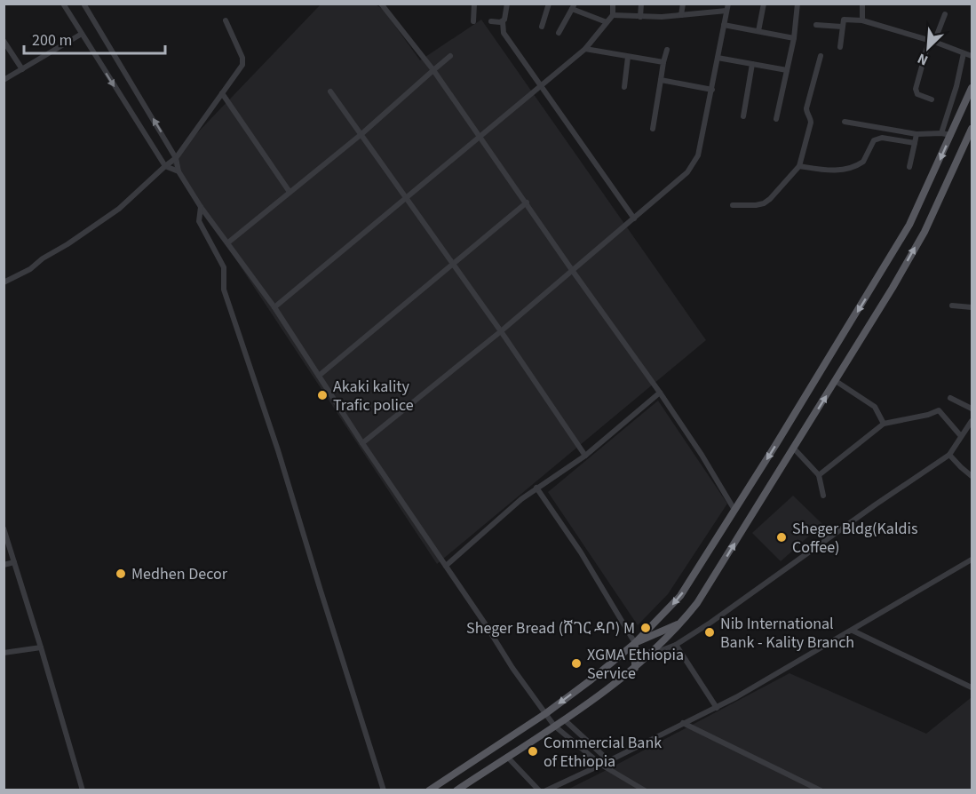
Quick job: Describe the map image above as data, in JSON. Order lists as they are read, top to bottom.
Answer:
{
  "places": [
    "Akaki kality Trafic police",
    "Sheger Bldg(Kaldis Coffee)",
    "Medhen Decor",
    "Sheger Bread (ሸገር ዳቦ) M",
    "Nib International Bank - Kality Branch",
    "XGMA Ethiopia Service",
    "Commercial Bank of Ethiopia"
  ],
  "scale_bar": "200 m",
  "north": "bottom left"
}
